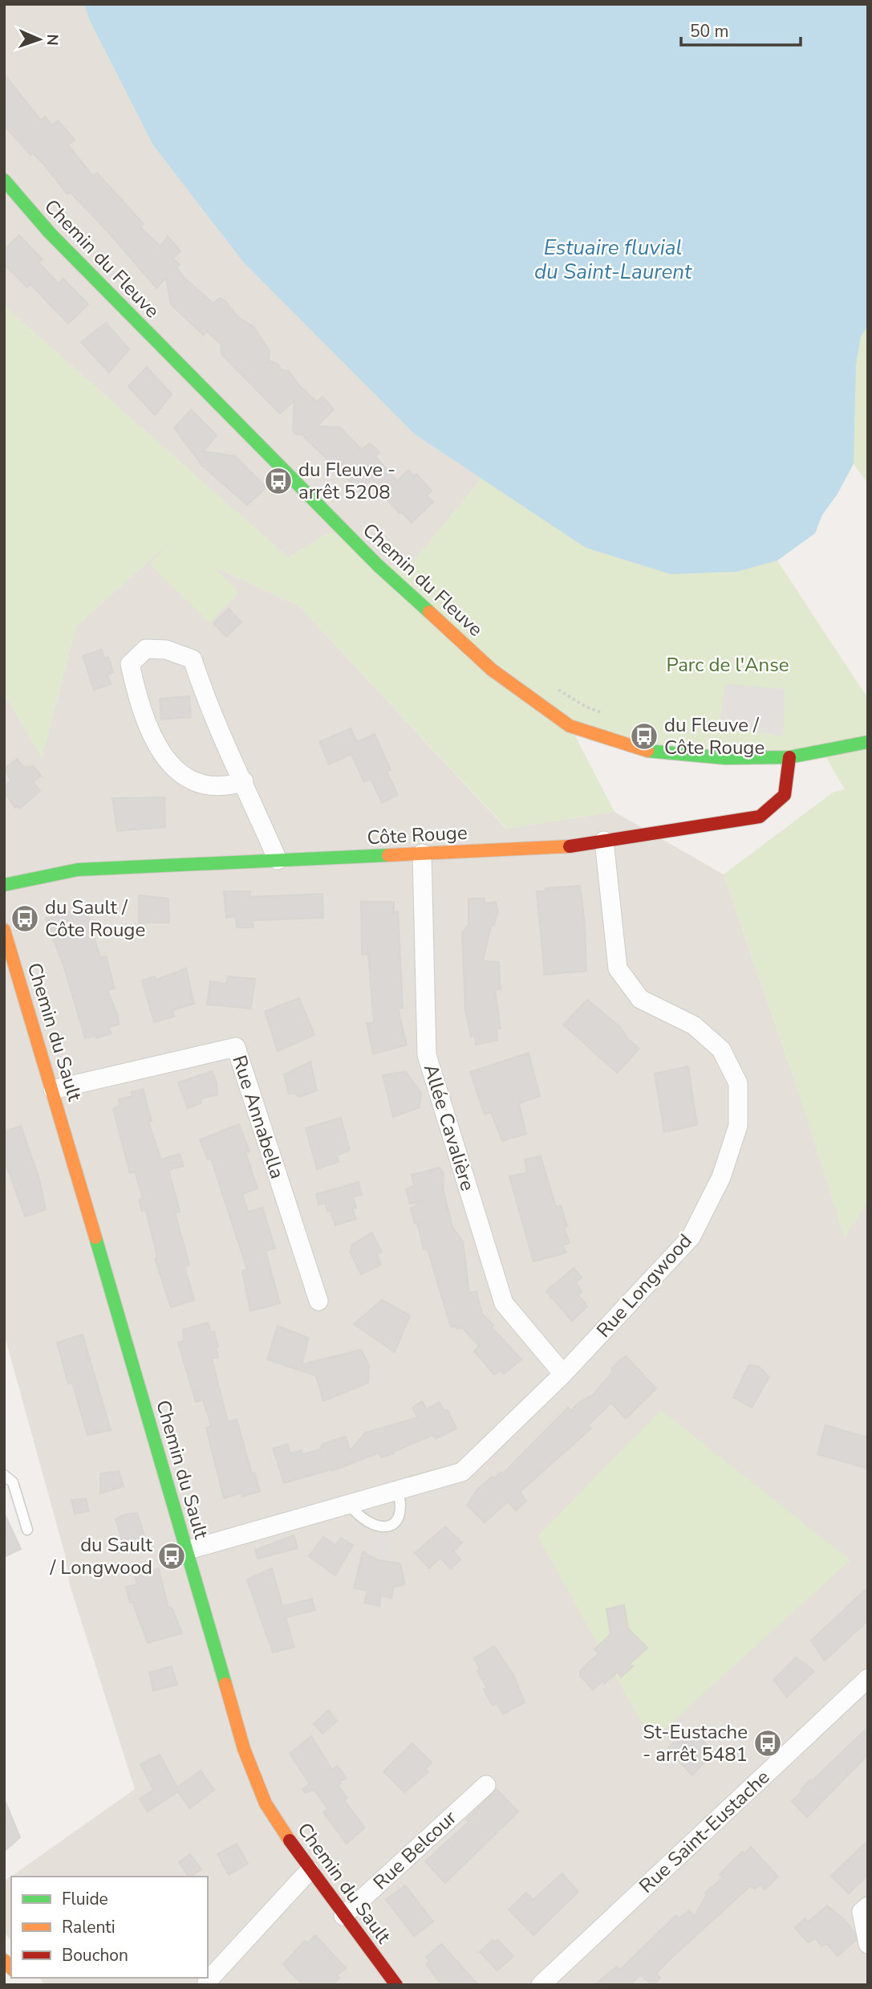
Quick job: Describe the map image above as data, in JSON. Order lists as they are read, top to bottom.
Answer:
{
  "streets": {
    "street": [
      "Chemin du Fleuve",
      "Côte Rouge",
      "Chemin du Sault",
      "Rue Annabella",
      "Allée Cavalière",
      "Rue Longwood",
      "Rue Saint-Eustache",
      "Rue Belcour"
    ]
  },
  "crossings": [
    ["Chemin du Fleuve", "Côte Rouge"],
    ["Côte Rouge", "Allée Cavalière"],
    ["Côte Rouge", "Rue Longwood"],
    ["Chemin du Sault", "Rue Annabella"],
    ["Chemin du Sault", "Rue Longwood"],
    ["Chemin du Sault", "Rue Belcour"],
    ["Allée Cavalière", "Rue Longwood"]
  ],
  "water": ["Estuaire fluvial du Saint-Laurent"],
  "parks": ["Parc de l'Anse"],
  "places": {
    "bus stop": [
      "du Fleuve - arrêt 5208",
      "du Fleuve / Côte Rouge",
      "du Sault / Côte Rouge",
      "du Sault / Longwood",
      "St-Eustache - arrêt 5481"
    ]
  },
  "legend": ["Fluide", "Ralenti", "Bouchon"],
  "scale_bar": "50 m",
  "north": "right"
}
